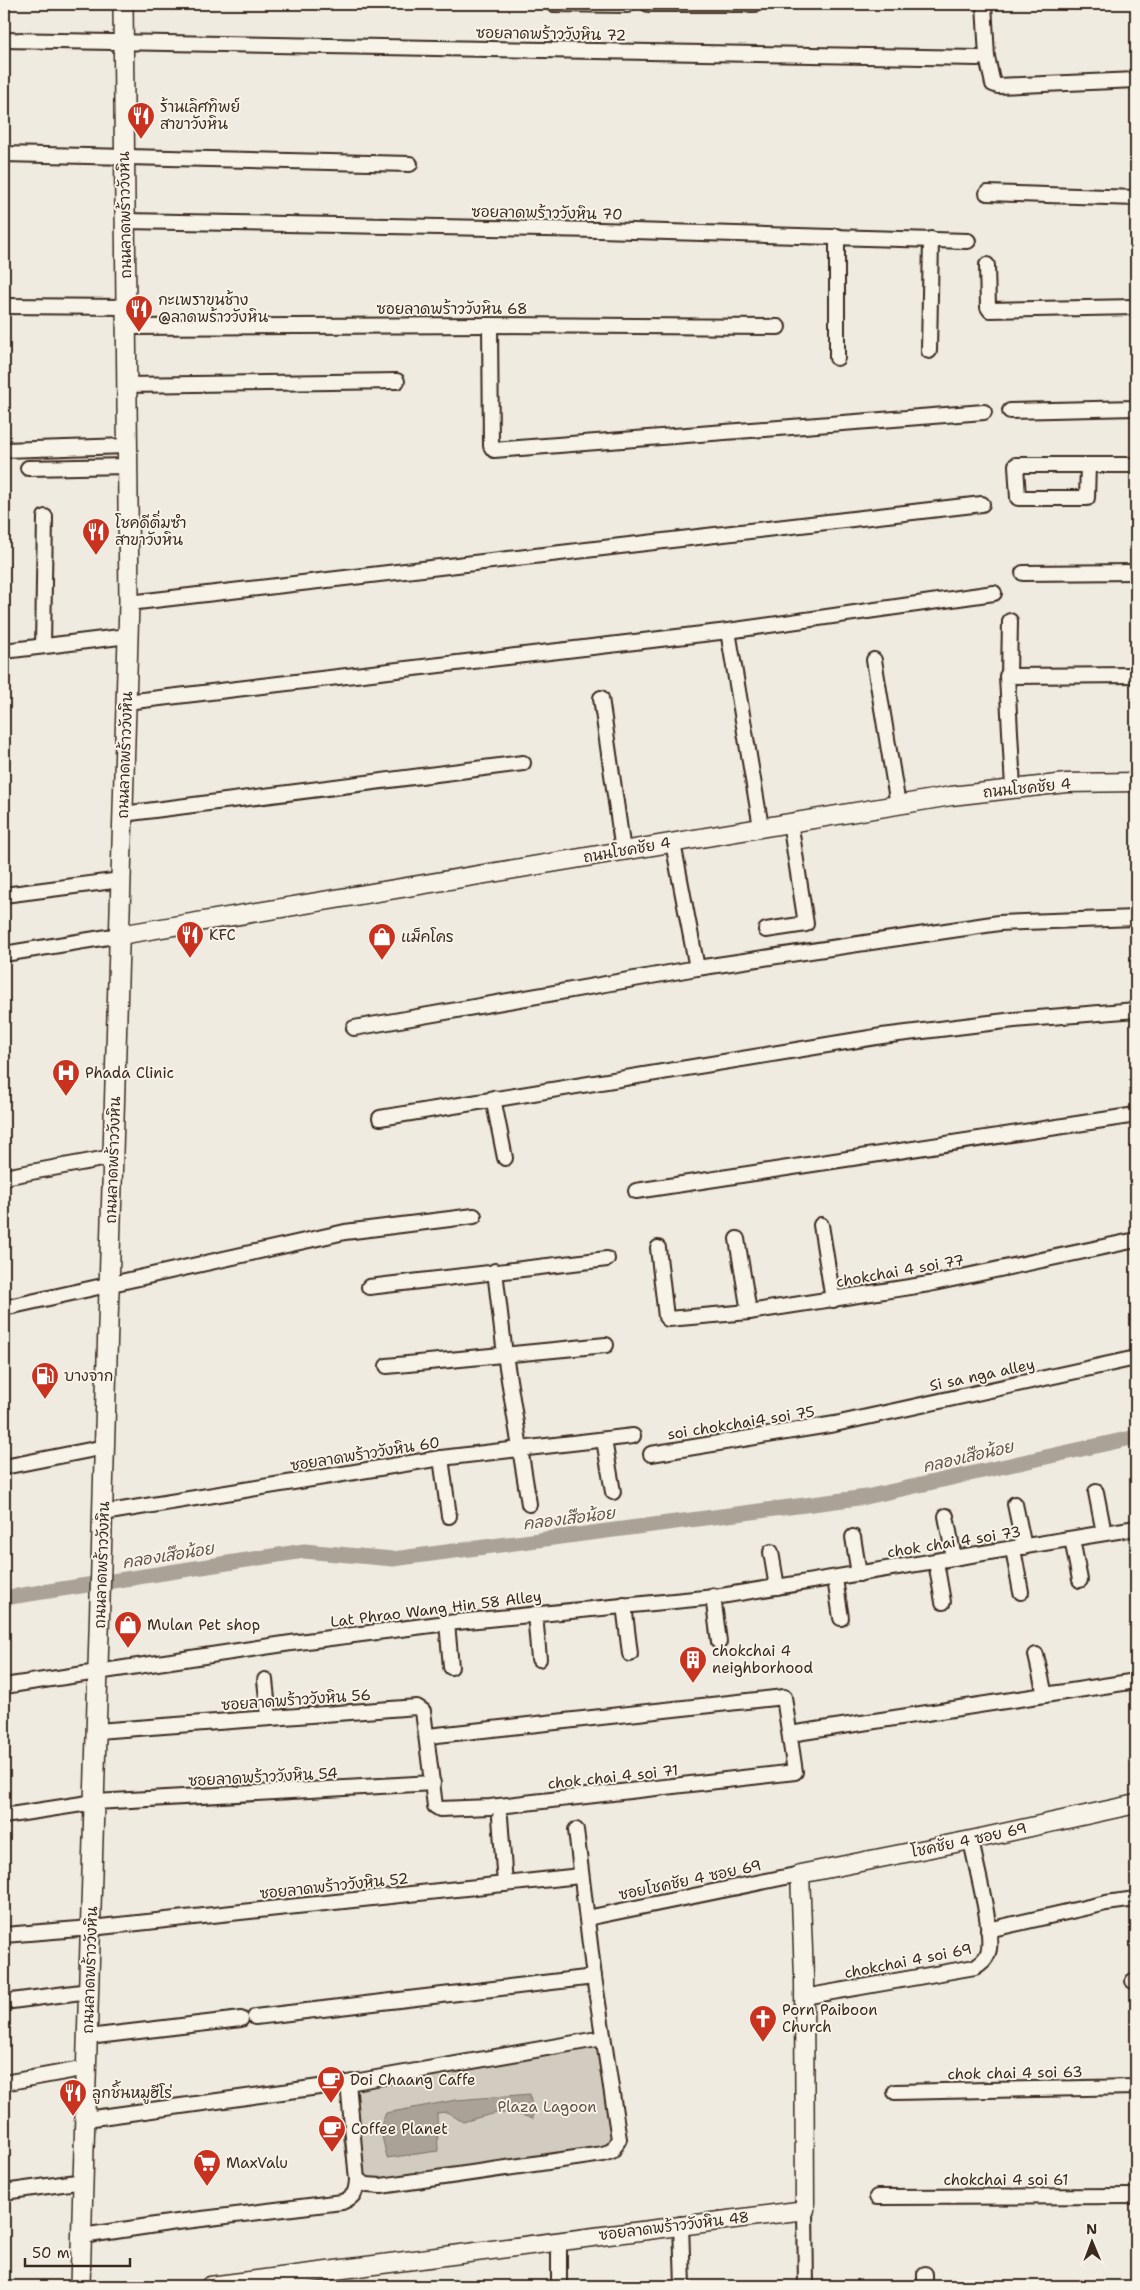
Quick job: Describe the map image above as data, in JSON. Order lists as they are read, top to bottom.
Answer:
{
  "streets": {
    "main road": ["ถนนลาดพร้าววังหิน"],
    "street": [
      "ซอยลาดพร้าววังหิน 72",
      "ซอยลาดพร้าววังหิน 70",
      "ซอยลาดพร้าววังหิน 68",
      "ถนนโชคชัย 4",
      "chokchai 4 soi 77",
      "Si sa nga alley",
      "soi chokchai4 soi 75",
      "ซอยลาดพร้าววังหิน 60",
      "chok chai 4 soi 73",
      "Lat Phrao Wang Hin 58 Alley",
      "ซอยลาดพร้าววังหิน 56",
      "ซอยลาดพร้าววังหิน 54",
      "chok chai 4 soi 71",
      "โชคชัย 4 ซอย 69",
      "ซอยโชคชัย 4 ซอย 69",
      "ซอยลาดพร้าววังหิน 52",
      "chokchai 4 soi 69",
      "chok chai 4 soi 63",
      "chokchai 4 soi 61",
      "ซอยลาดพร้าววังหิน 48"
    ]
  },
  "crossings": [
    ["ซอยลาดพร้าววังหิน 72", "ถนนลาดพร้าววังหิน"],
    ["ซอยลาดพร้าววังหิน 70", "ถนนลาดพร้าววังหิน"],
    ["ถนนลาดพร้าววังหิน", "ซอยลาดพร้าววังหิน 68"],
    ["ถนนลาดพร้าววังหิน", "ถนนโชคชัย 4"],
    ["ถนนลาดพร้าววังหิน", "ซอยลาดพร้าววังหิน 60"],
    ["ถนนลาดพร้าววังหิน", "Lat Phrao Wang Hin 58 Alley"],
    ["ถนนลาดพร้าววังหิน", "ซอยลาดพร้าววังหิน 56"],
    ["ถนนลาดพร้าววังหิน", "ซอยลาดพร้าววังหิน 54"],
    ["ถนนลาดพร้าววังหิน", "ซอยลาดพร้าววังหิน 52"],
    ["Si sa nga alley", "soi chokchai4 soi 75"],
    ["chok chai 4 soi 73", "Lat Phrao Wang Hin 58 Alley"],
    ["ซอยลาดพร้าววังหิน 56", "ซอยลาดพร้าววังหิน 54"],
    ["ซอยลาดพร้าววังหิน 56", "chok chai 4 soi 71"],
    ["โชคชัย 4 ซอย 69", "ซอยโชคชัย 4 ซอย 69"],
    ["โชคชัย 4 ซอย 69", "chokchai 4 soi 69"]
  ],
  "water": ["คลองเสือน้อย"],
  "parks": ["Plaza Lagoon"],
  "places": {
    "restaurant": [
      "ร้านเลิศทิพย์ สาขาวังหิน",
      "กะเพราขุนช้าง @ลาดพร้าววังหิน",
      "โชคดีติ่มซำ สาขาวังหิน",
      "KFC",
      "ลูกชิ้นหมูฮีโร่"
    ],
    "shop": ["แม็คโคร", "Mulan Pet shop"],
    "hospital": ["Phada Clinic"],
    "fuel station": ["บางจาก"],
    "building": ["chokchai 4 neighborhood"],
    "church": ["Porn Paiboon Church"],
    "cafe": ["Doi Chaang Caffe", "Coffee Planet"],
    "supermarket": ["MaxValu"]
  },
  "scale_bar": "50 m",
  "north": "top"
}
